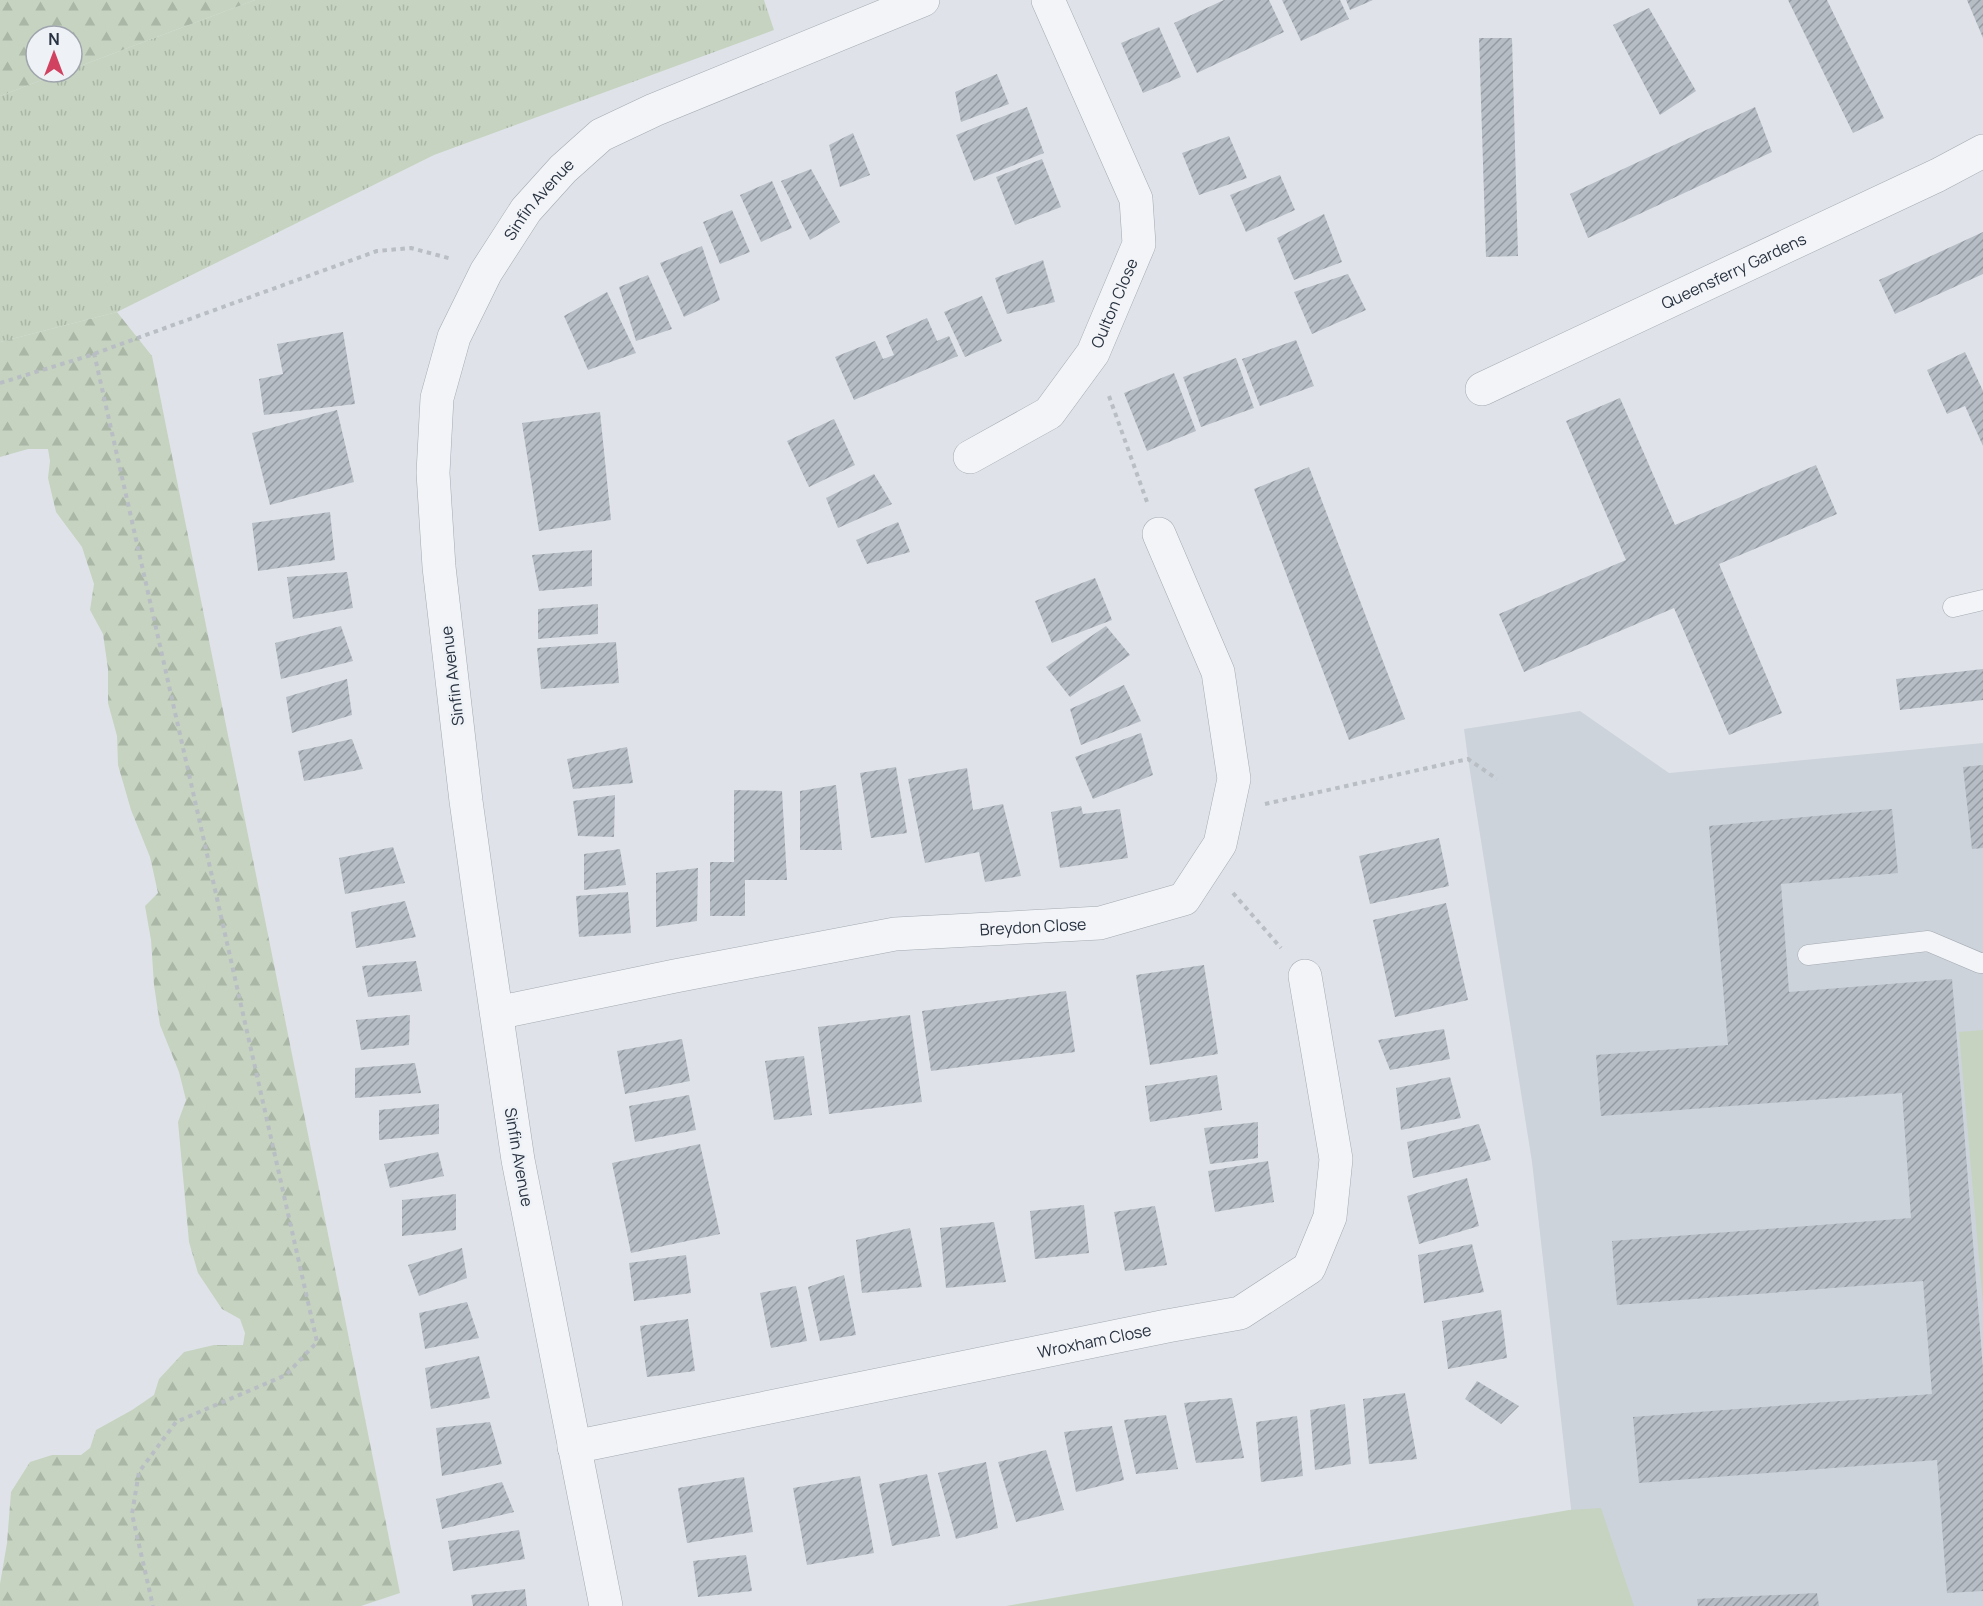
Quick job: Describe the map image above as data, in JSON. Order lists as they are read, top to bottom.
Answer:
{
  "streets": {
    "street": [
      "Sinfin Avenue",
      "Queensferry Gardens",
      "Oulton Close",
      "Breydon Close",
      "Wroxham Close"
    ]
  },
  "crossings": [
    ["Sinfin Avenue", "Breydon Close"],
    ["Sinfin Avenue", "Wroxham Close"]
  ],
  "north": "top"
}
